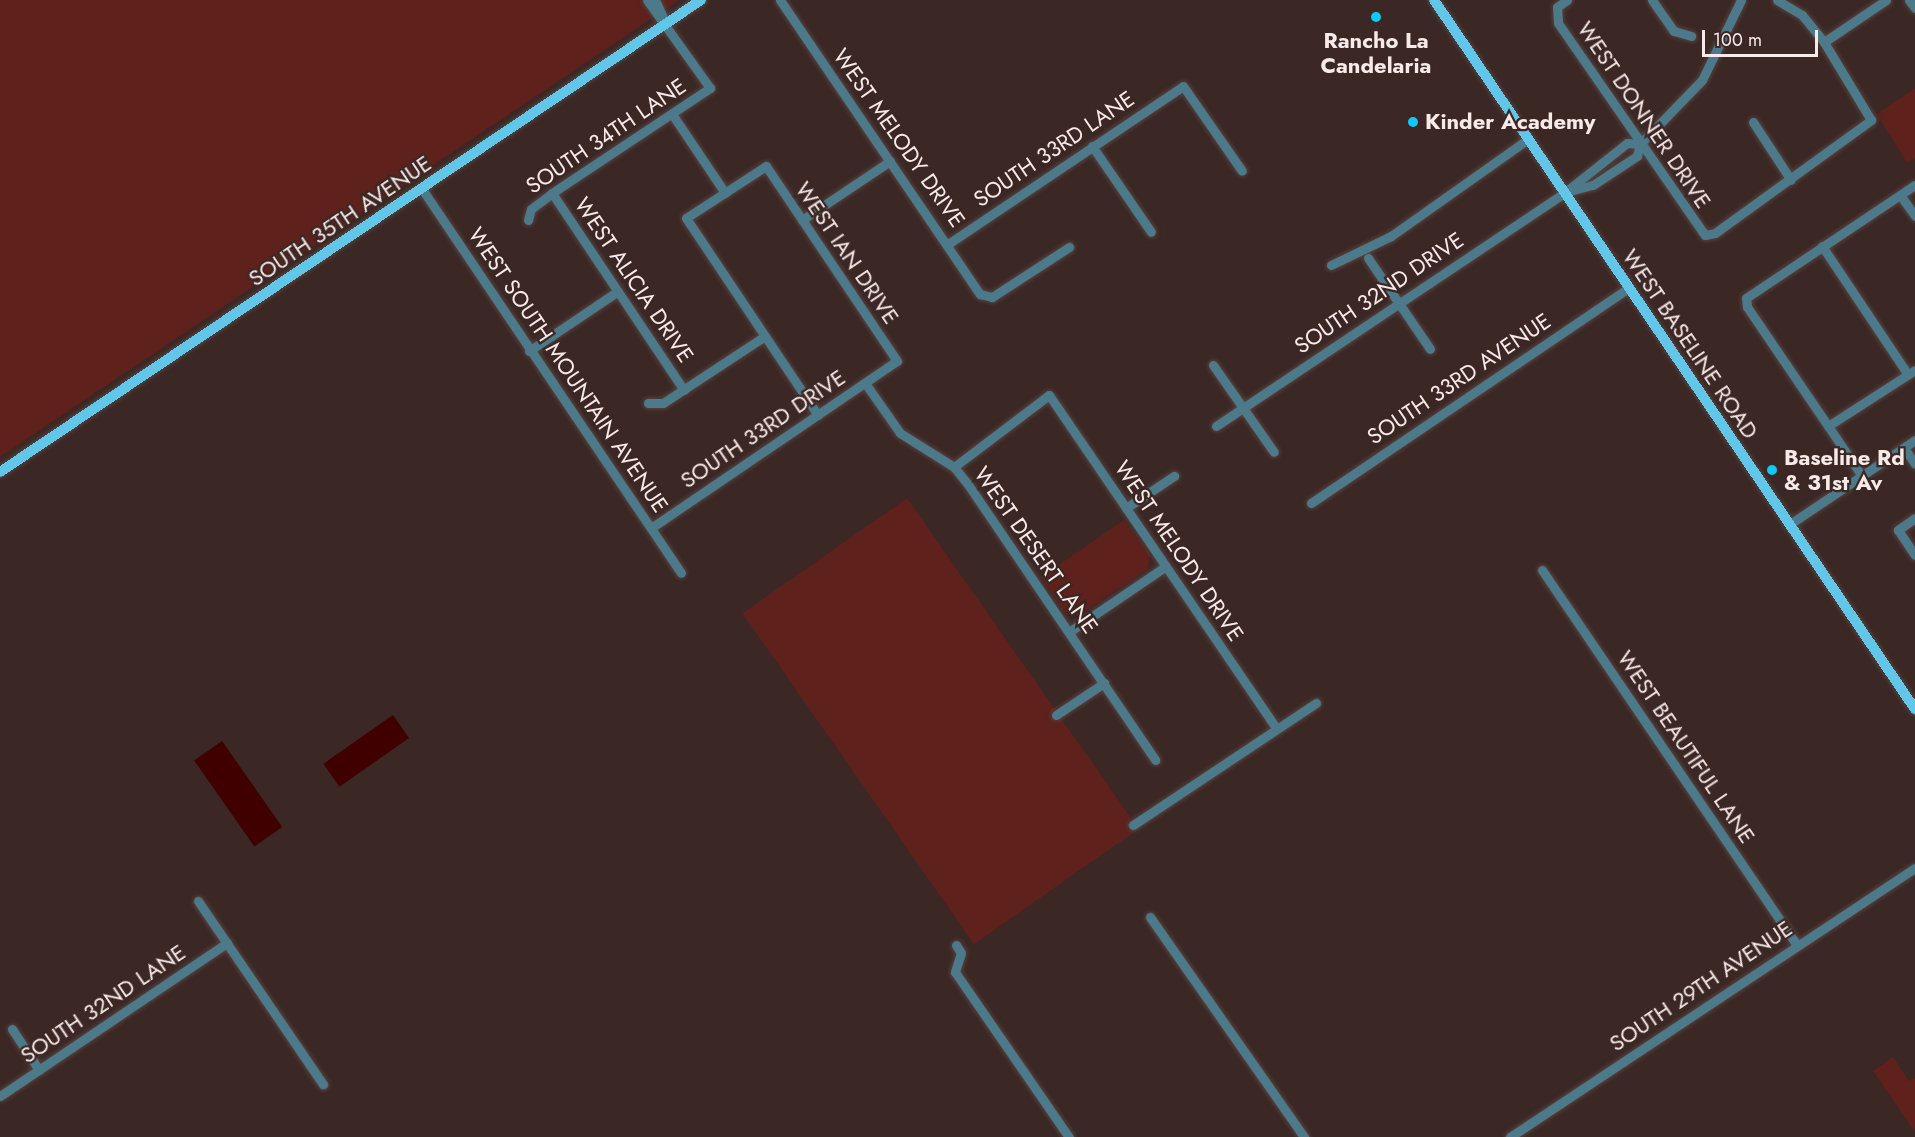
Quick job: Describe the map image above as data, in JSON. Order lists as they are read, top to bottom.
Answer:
{
  "streets": {
    "main road": ["SOUTH 35TH AVENUE", "WEST BASELINE ROAD"],
    "street": [
      "WEST DONNER DRIVE",
      "SOUTH 34TH LANE",
      "WEST MELODY DRIVE",
      "SOUTH 33RD LANE",
      "WEST IAN DRIVE",
      "WEST ALICIA DRIVE",
      "SOUTH 32ND DRIVE",
      "WEST SOUTH MOUNTAIN AVENUE",
      "SOUTH 33RD AVENUE",
      "SOUTH 33RD DRIVE",
      "WEST DESERT LANE",
      "WEST BEAUTIFUL LANE",
      "SOUTH 29TH AVENUE",
      "SOUTH 32ND LANE"
    ]
  },
  "crossings": [
    ["SOUTH 34TH LANE", "SOUTH 35TH AVENUE"],
    ["SOUTH 34TH LANE", "WEST ALICIA DRIVE"],
    ["WEST MELODY DRIVE", "SOUTH 33RD LANE"],
    ["WEST MELODY DRIVE", "WEST DESERT LANE"],
    ["SOUTH 35TH AVENUE", "WEST SOUTH MOUNTAIN AVENUE"],
    ["WEST IAN DRIVE", "SOUTH 33RD DRIVE"],
    ["SOUTH 32ND DRIVE", "WEST BASELINE ROAD"],
    ["WEST BASELINE ROAD", "SOUTH 33RD AVENUE"],
    ["WEST SOUTH MOUNTAIN AVENUE", "SOUTH 33RD DRIVE"],
    ["SOUTH 33RD DRIVE", "WEST DESERT LANE"],
    ["WEST BEAUTIFUL LANE", "SOUTH 29TH AVENUE"]
  ],
  "places": ["Rancho La Candelaria", "Kinder Academy", "Baseline Rd & 31st Av"],
  "scale_bar": "100 m"
}
